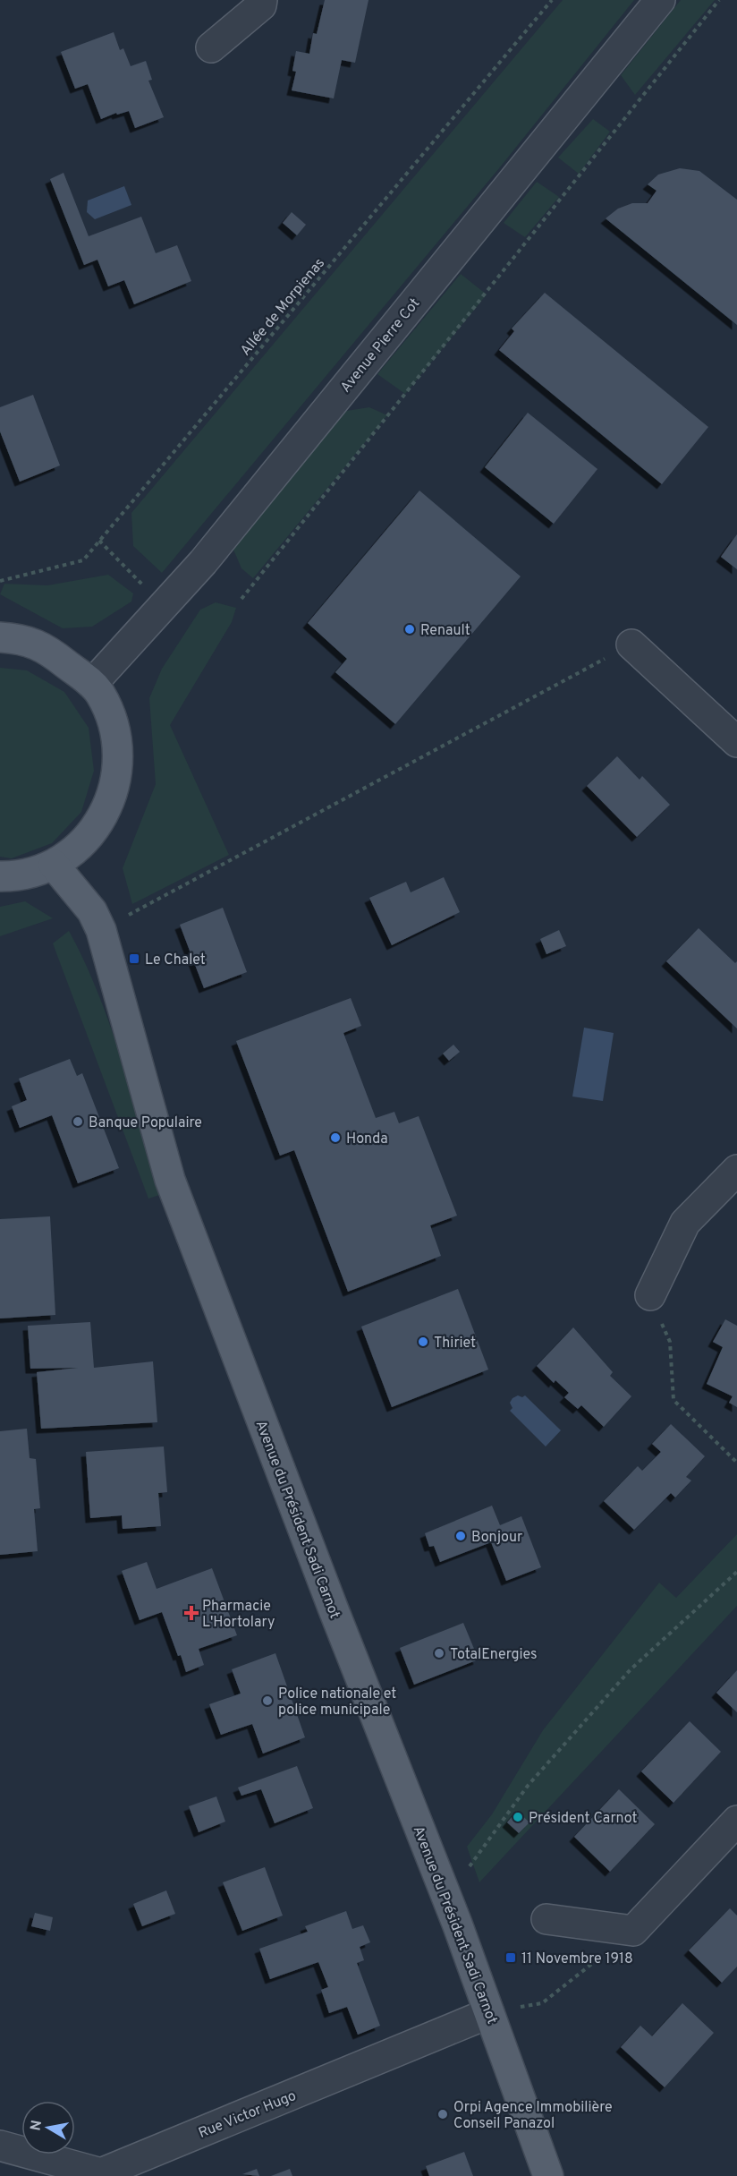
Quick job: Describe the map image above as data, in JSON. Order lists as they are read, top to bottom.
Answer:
{
  "streets": {
    "main road": ["Avenue du Président Sadi Carnot"],
    "street": ["Avenue Pierre Cot", "Rue Victor Hugo"],
    "path": ["Allée de Morpienas"]
  },
  "crossings": [
    ["Avenue du Président Sadi Carnot", "Rue Victor Hugo"]
  ],
  "places": {
    "other": [
      "Renault",
      "Banque Populaire",
      "Honda",
      "Thiriet",
      "Bonjour",
      "TotalEnergies",
      "Police nationale et police municipale",
      "Président Carnot",
      "Orpi Agence Immobilière Conseil Panazol"
    ],
    "transit": ["Le Chalet", "11 Novembre 1918"],
    "health": ["Pharmacie L'Hortolary"]
  },
  "north": "left"
}
